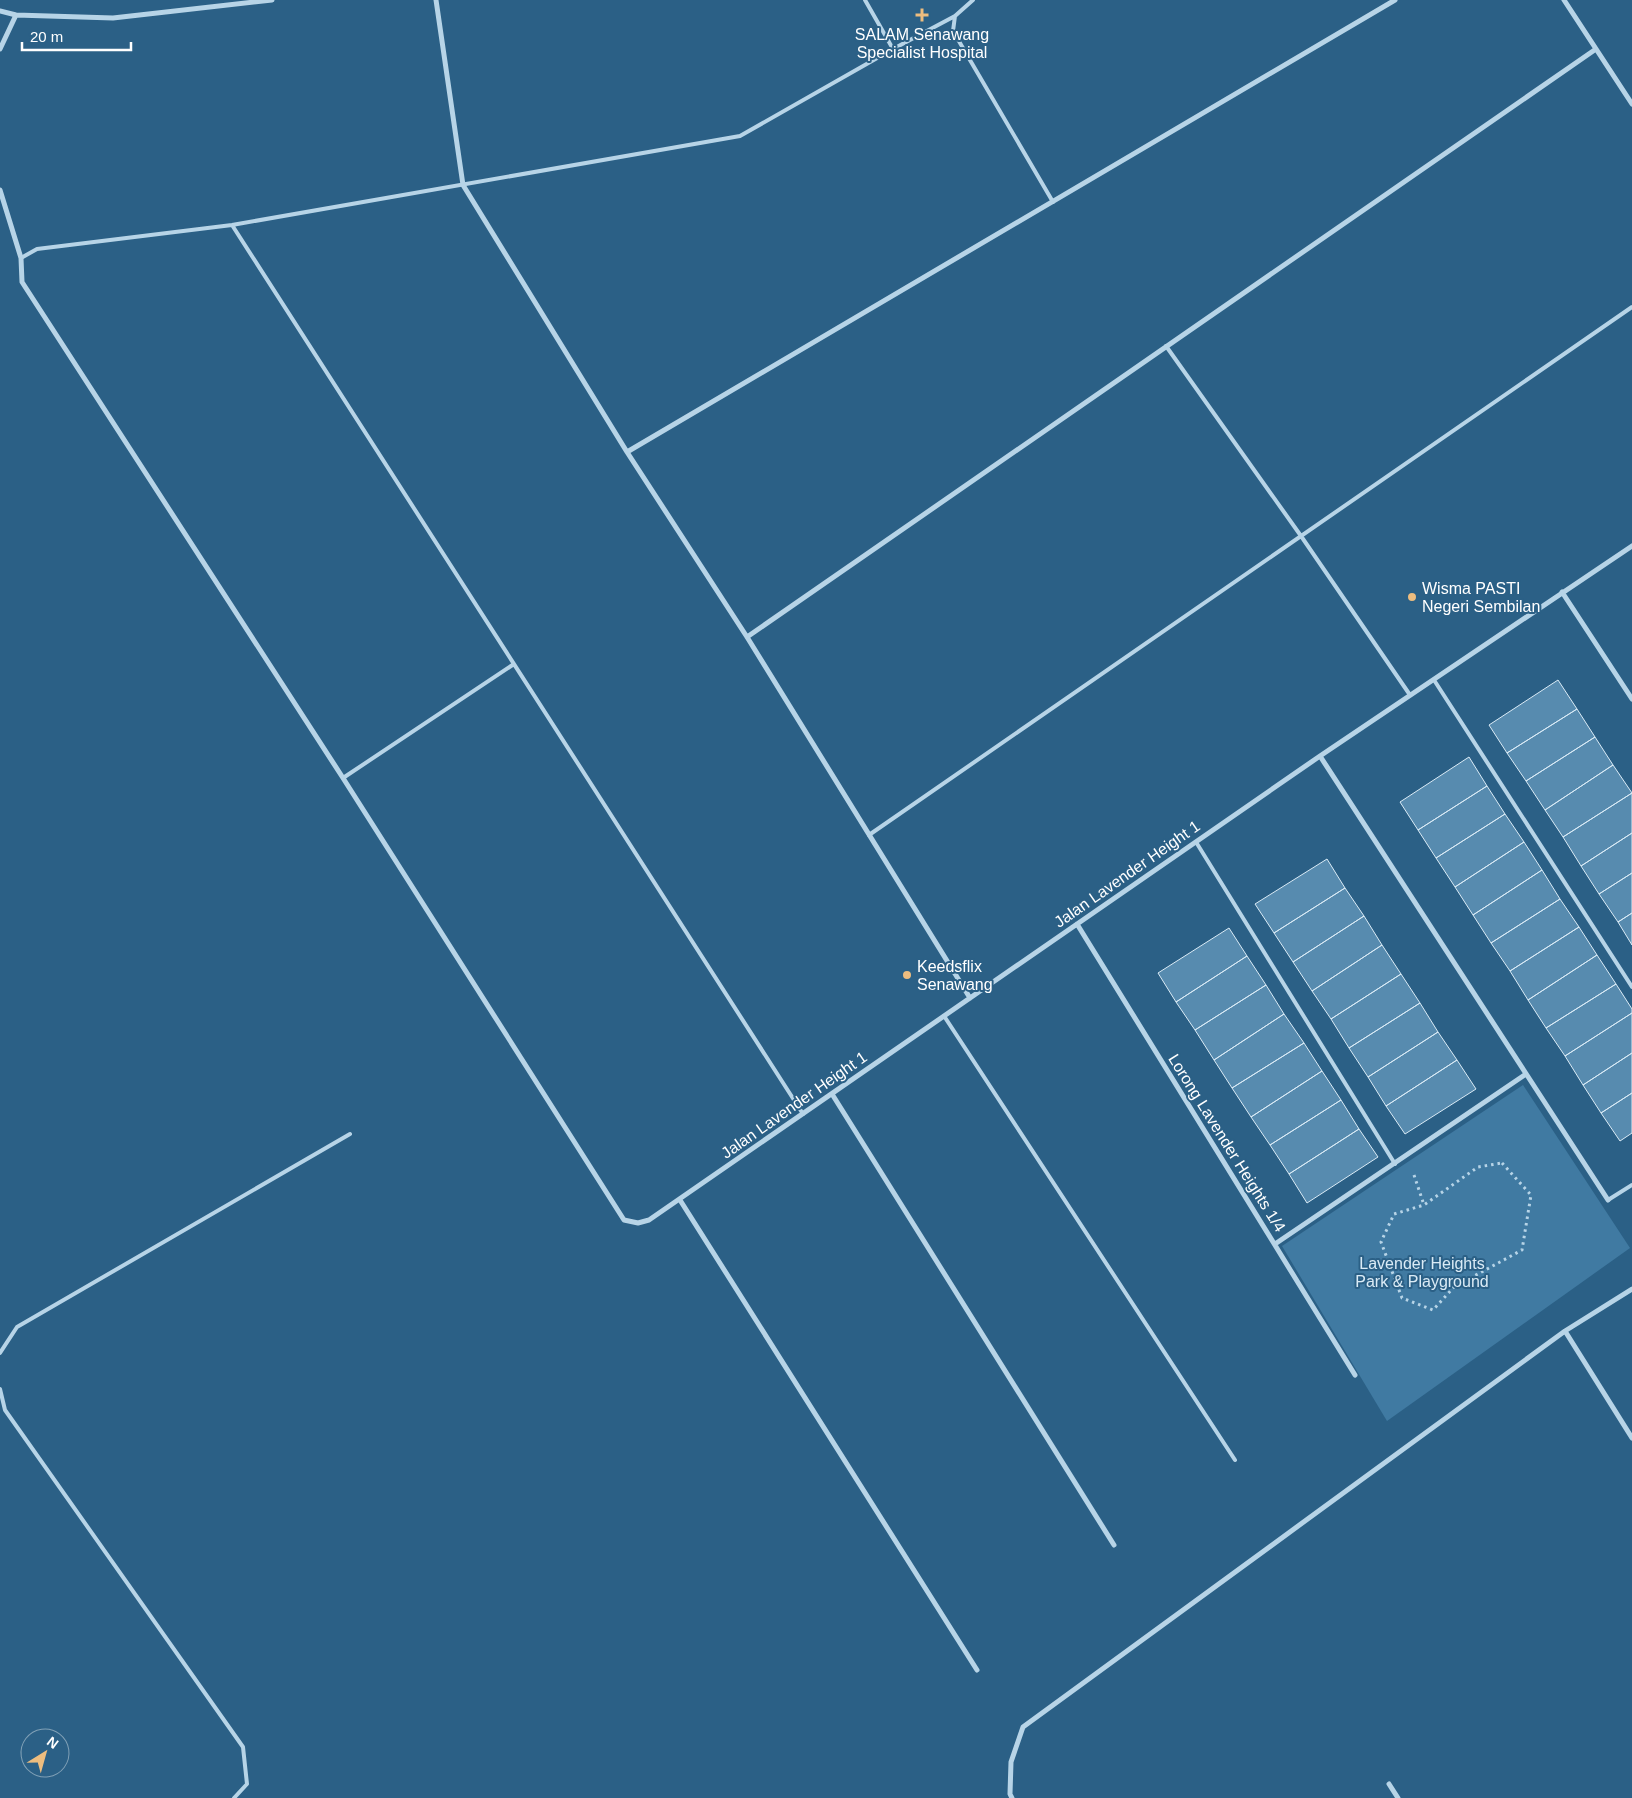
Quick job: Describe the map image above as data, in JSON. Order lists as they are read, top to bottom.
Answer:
{
  "streets": {
    "street": ["Jalan Lavender Height 1", "Lorong Lavender Heights 1/4"]
  },
  "crossings": [
    ["Jalan Lavender Height 1", "Lorong Lavender Heights 1/4"]
  ],
  "parks": ["Lavender Heights Park & Playground"],
  "places": {
    "health": ["SALAM Senawang Specialist Hospital"],
    "other": ["Wisma PASTI Negeri Sembilan", "Keedsflix Senawang"]
  },
  "scale_bar": "20 m",
  "north": "top right"
}
